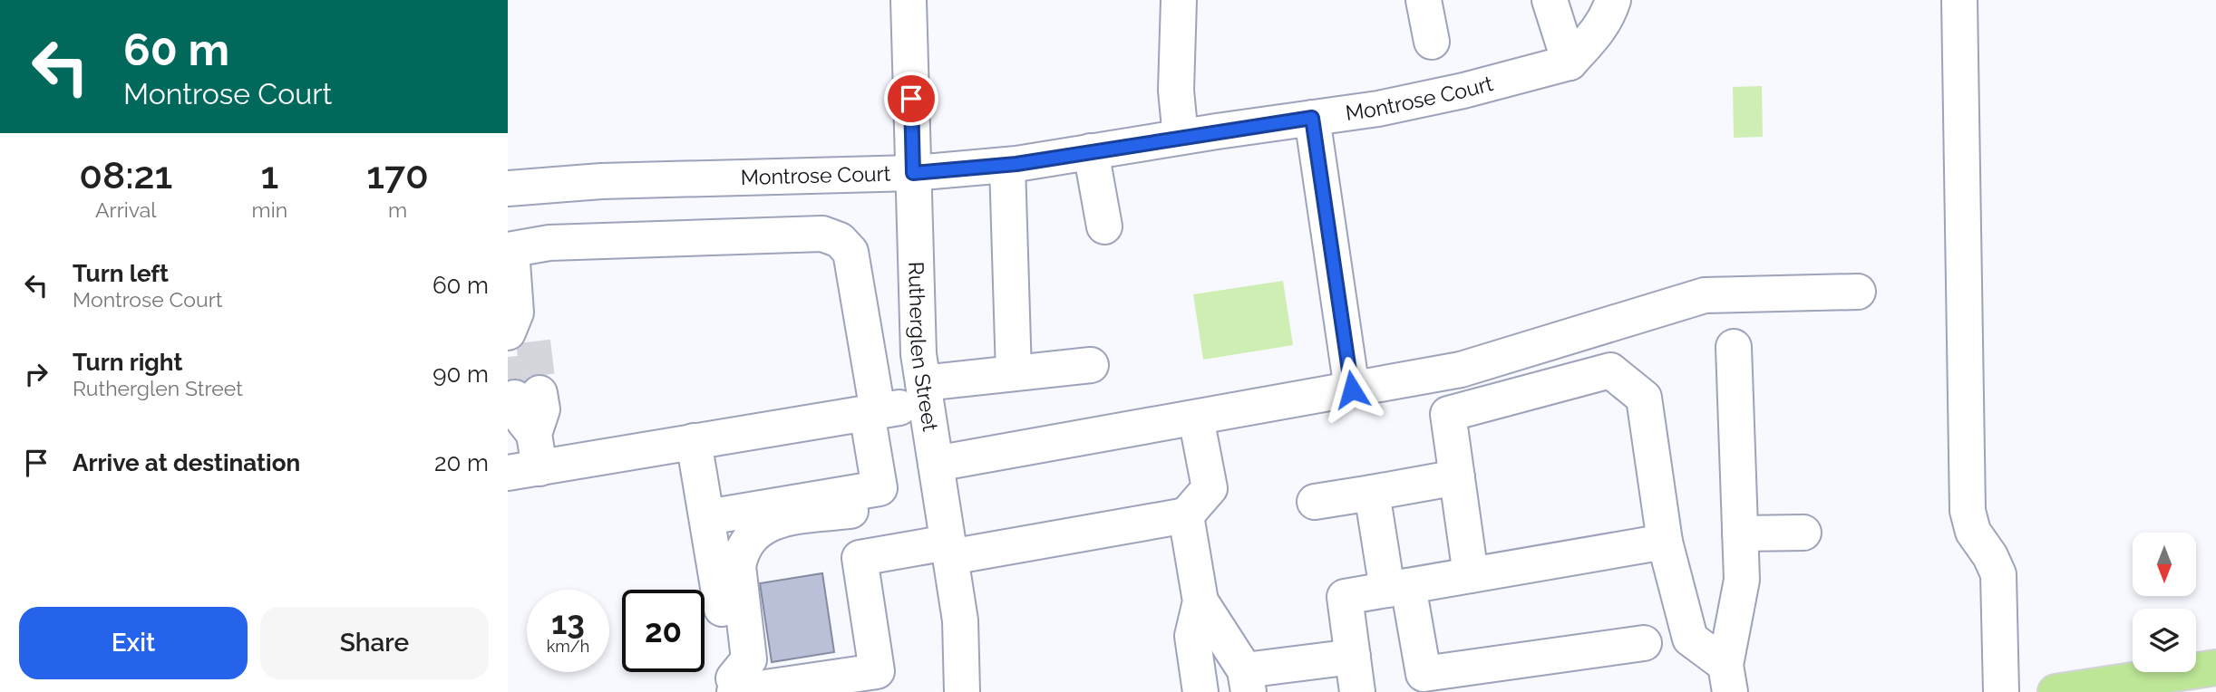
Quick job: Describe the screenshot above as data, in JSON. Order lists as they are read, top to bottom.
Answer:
{
  "streets": {
    "street": ["Montrose Court", "Rutherglen Street"]
  },
  "crossings": [
    ["Montrose Court", "Rutherglen Street"]
  ],
  "north": "bottom",
  "page": {
    "turn": ["60 m", "Montrose Court"],
    "eta": [
      "08:21",
      "Arrival",
      "1",
      "min",
      "170",
      "m"
    ],
    "list": [
      {
        "name": "Turn left",
        "note": "Montrose Court",
        "value": "60 m"
      },
      {
        "name": "Turn right",
        "note": "Rutherglen Street",
        "value": "90 m"
      },
      {
        "name": "Arrive at destination",
        "value": "20 m"
      }
    ],
    "speed": "13 km/h",
    "limit": "20",
    "buttons": ["Exit", "Share"]
  }
}
